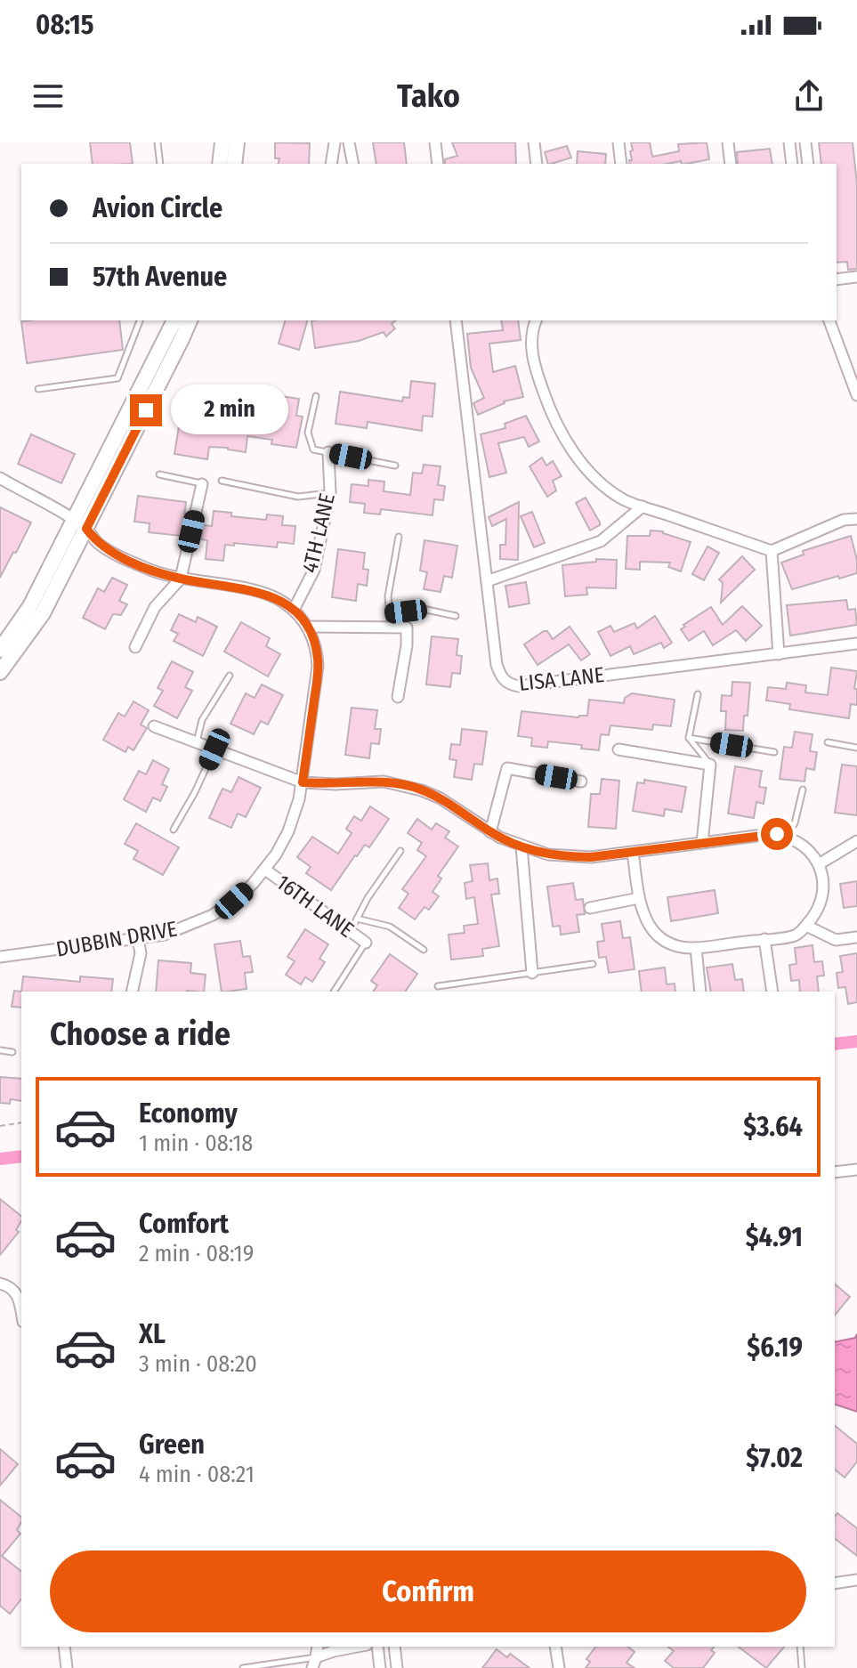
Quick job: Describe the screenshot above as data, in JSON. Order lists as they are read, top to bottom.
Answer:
{
  "streets": {
    "street": [
      "4TH LANE",
      "LISA LANE",
      "16TH LANE",
      "DUBBIN DRIVE"
    ]
  },
  "crossings": [
    ["4TH LANE", "DUBBIN DRIVE"],
    ["16TH LANE", "DUBBIN DRIVE"]
  ],
  "page": {
    "status": "08:15",
    "header": "Tako",
    "banner": ["Avion Circle", "57th Avenue"],
    "bubble": "2 min",
    "heading": "Choose a ride",
    "list": [
      {
        "name": "Economy",
        "note": "1 min · 08:18",
        "value": "$3.64"
      },
      {
        "name": "Comfort",
        "note": "2 min · 08:19",
        "value": "$4.91"
      },
      {
        "name": "XL",
        "note": "3 min · 08:20",
        "value": "$6.19"
      },
      {
        "name": "Green",
        "note": "4 min · 08:21",
        "value": "$7.02"
      }
    ],
    "buttons": "Confirm"
  }
}
